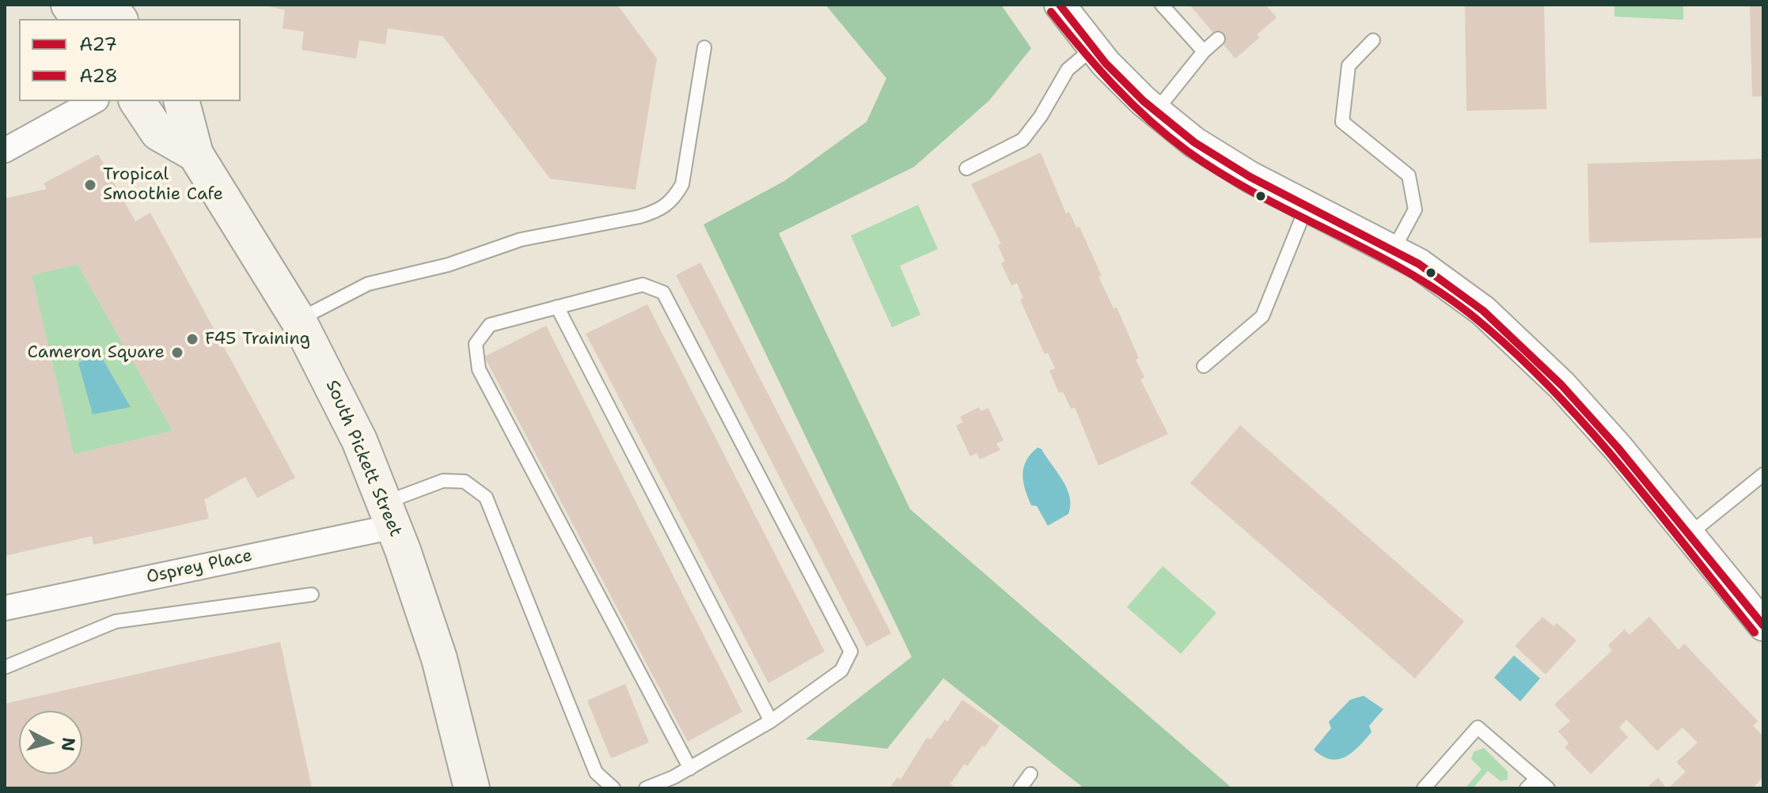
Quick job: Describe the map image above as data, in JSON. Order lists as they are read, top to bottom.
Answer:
{
  "streets": {
    "main road": ["South Pickett Street"],
    "street": ["Osprey Place"]
  },
  "crossings": [
    ["South Pickett Street", "Osprey Place"]
  ],
  "places": ["Tropical Smoothie Cafe", "F45 Training", "Cameron Square"],
  "lines": ["transit line A27", "transit line A28"],
  "legend": ["A27", "A28"],
  "north": "right"
}
